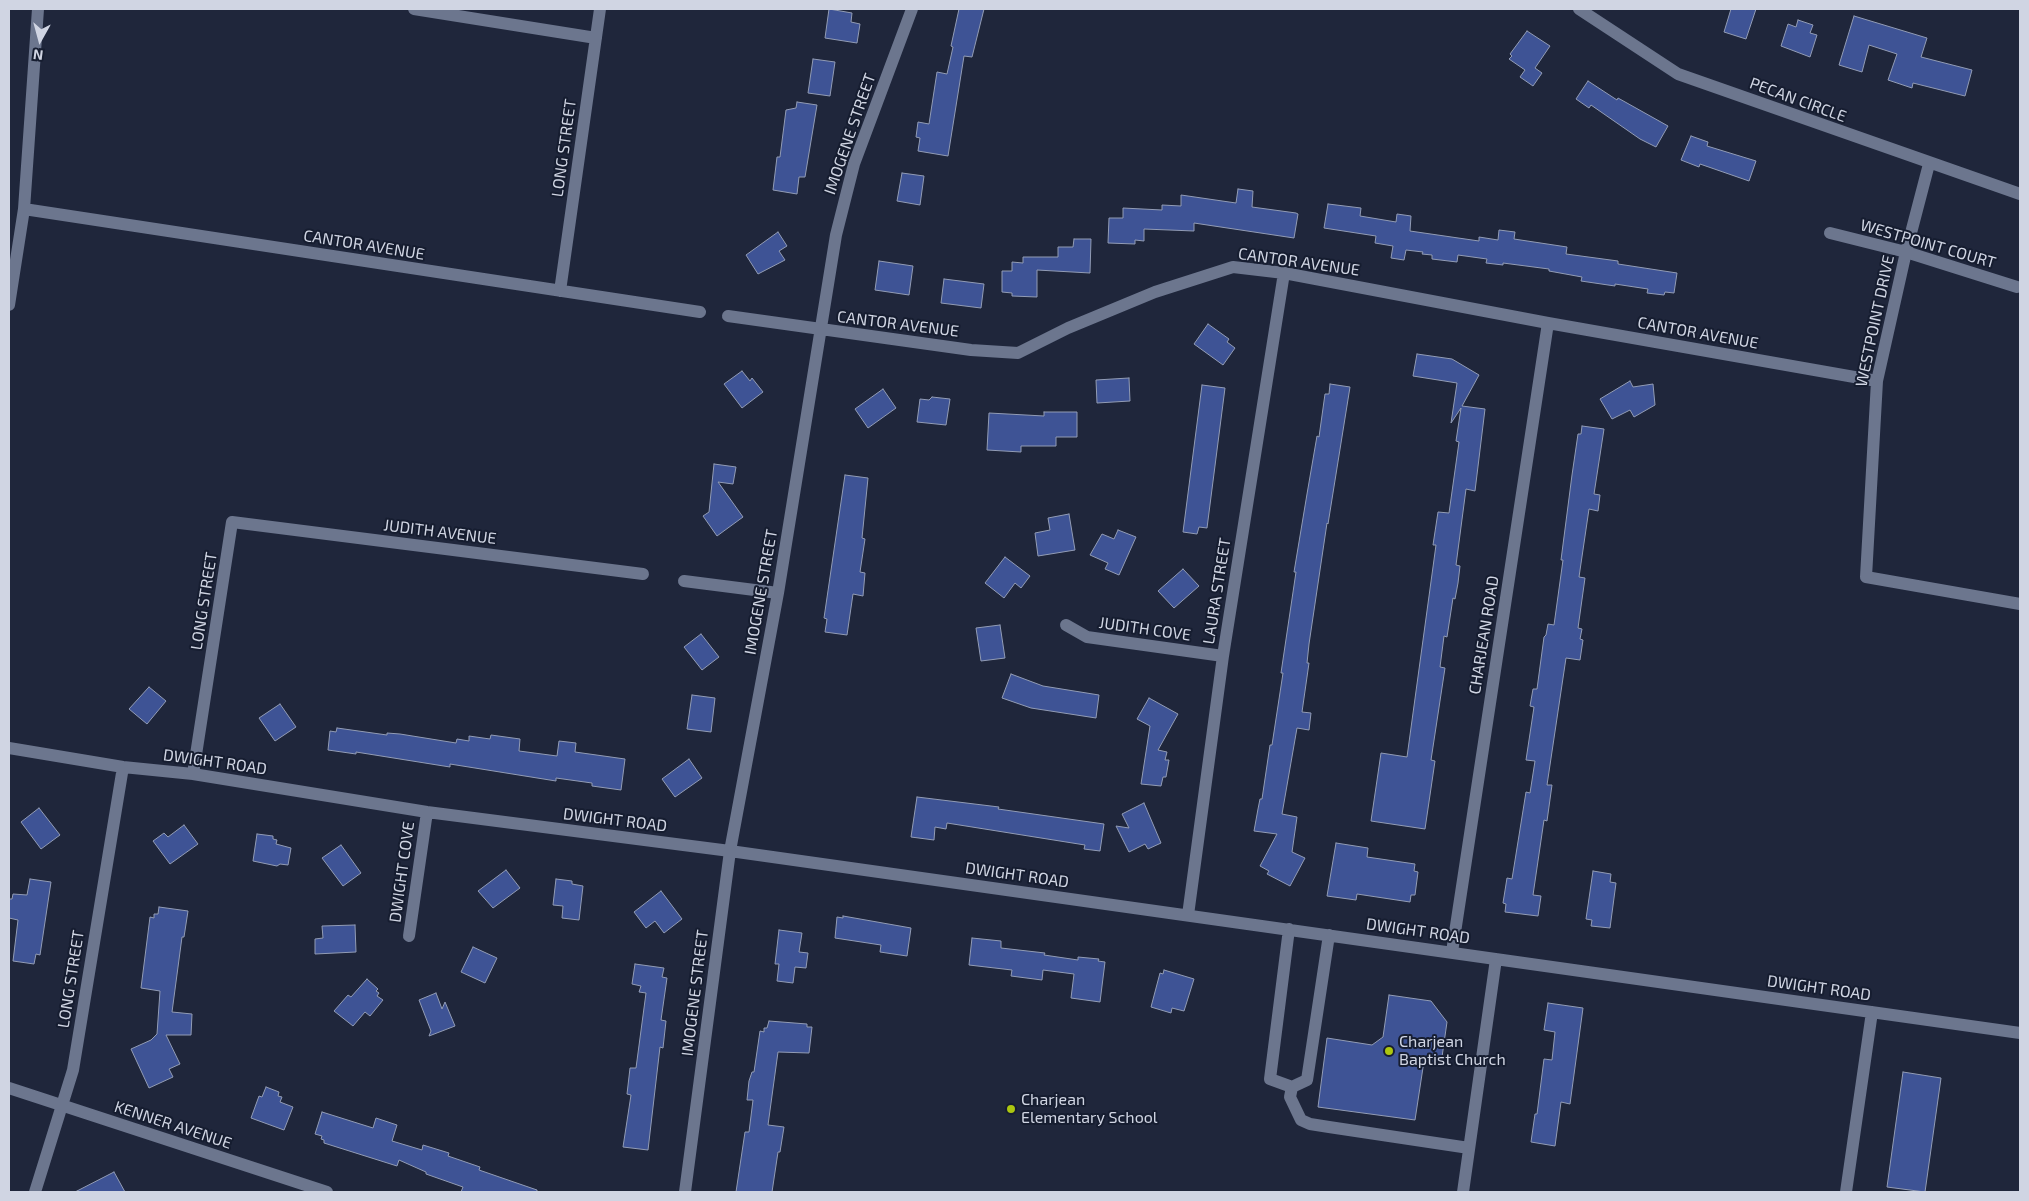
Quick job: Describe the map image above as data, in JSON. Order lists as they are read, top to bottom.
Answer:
{
  "streets": {
    "street": [
      "PECAN CIRCLE",
      "IMOGENE STREET",
      "LONG STREET",
      "WESTPOINT COURT",
      "CANTOR AVENUE",
      "WESTPOINT DRIVE",
      "JUDITH AVENUE",
      "LAURA STREET",
      "JUDITH COVE",
      "CHARJEAN ROAD",
      "DWIGHT ROAD",
      "DWIGHT COVE",
      "KENNER AVENUE"
    ]
  },
  "crossings": [
    ["PECAN CIRCLE", "WESTPOINT DRIVE"],
    ["IMOGENE STREET", "CANTOR AVENUE"],
    ["IMOGENE STREET", "DWIGHT ROAD"],
    ["LONG STREET", "CANTOR AVENUE"],
    ["LONG STREET", "JUDITH AVENUE"],
    ["LONG STREET", "DWIGHT ROAD"],
    ["LONG STREET", "KENNER AVENUE"],
    ["WESTPOINT COURT", "WESTPOINT DRIVE"],
    ["CANTOR AVENUE", "WESTPOINT DRIVE"],
    ["CANTOR AVENUE", "LAURA STREET"],
    ["CANTOR AVENUE", "CHARJEAN ROAD"],
    ["LAURA STREET", "JUDITH COVE"],
    ["LAURA STREET", "DWIGHT ROAD"],
    ["CHARJEAN ROAD", "DWIGHT ROAD"],
    ["DWIGHT ROAD", "DWIGHT COVE"]
  ],
  "places": ["Charjean Baptist Church", "Charjean Elementary School"],
  "north": "bottom"
}
